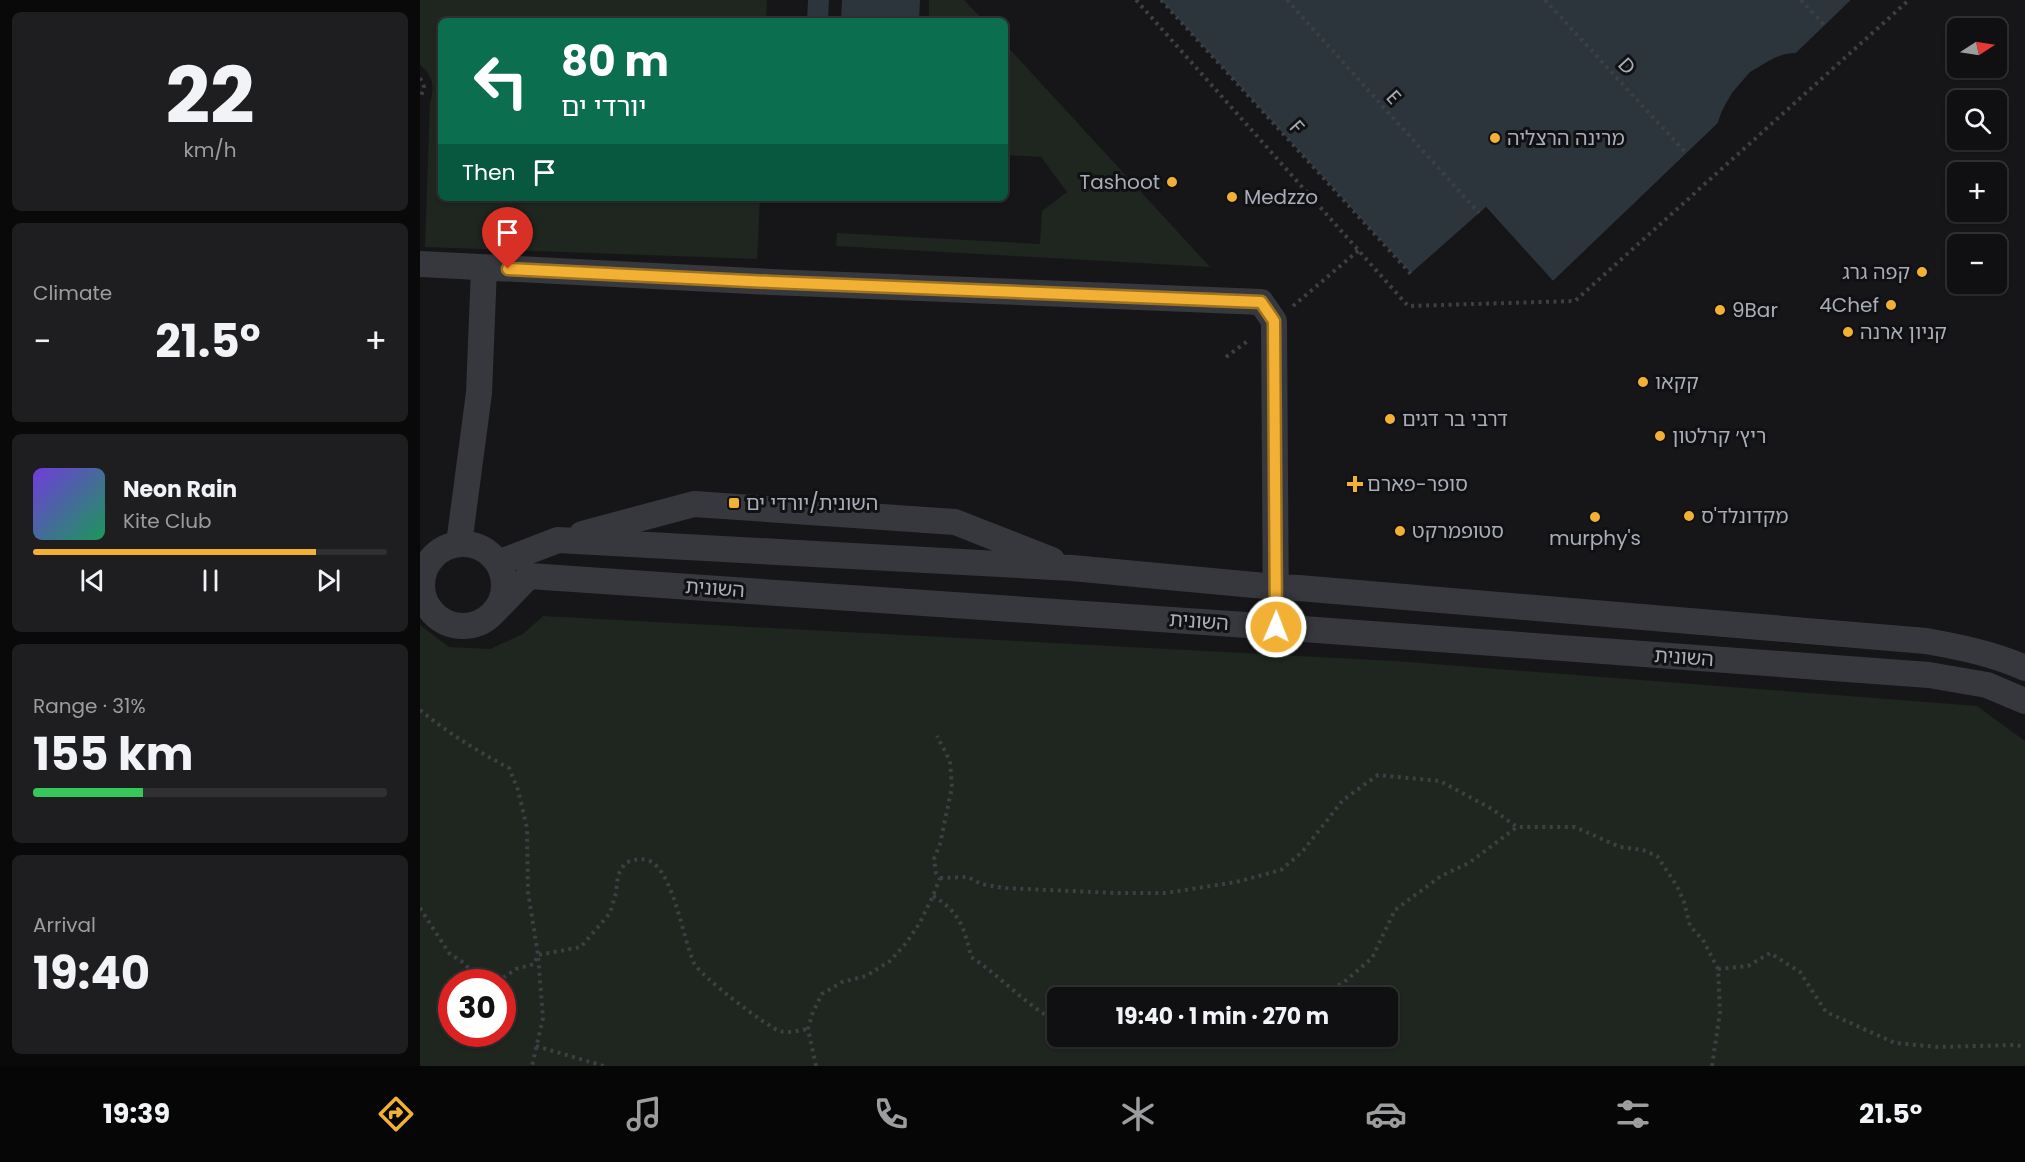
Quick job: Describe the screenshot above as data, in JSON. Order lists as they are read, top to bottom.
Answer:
{
  "streets": {
    "street": ["השונית"],
    "path": ["D", "E", "F"]
  },
  "places": {
    "other": [
      "מרינה הרצליה",
      "Tashoot",
      "Medzzo",
      "קפה גרג",
      "4Chef",
      "9Bar",
      "קניון ארנה",
      "קקאו",
      "דרבי בר דגים",
      "ריץ׳ קרלטון",
      "מקדונלד'ס",
      "murphy's",
      "סטופמרקט"
    ],
    "health": ["סופר-פארם"],
    "transit": ["השונית/יורדי ים"]
  },
  "north": "right",
  "page": {
    "tile": [
      ["22", "km/h"],
      "Climate",
      ["Range · 31%", "155 km"],
      ["Arrival", "19:40"]
    ],
    "map_buttons": ["+", "−"],
    "turn": ["80 m", "יורדי ים"],
    "then": "Then",
    "heat": ["−", "21.5°", "+"],
    "song": ["Neon Rain", "Kite Club"],
    "limit": "30",
    "trip": "19:40 · 1 min · 270 m",
    "tabs": ["19:39", "21.5°"]
  }
}
